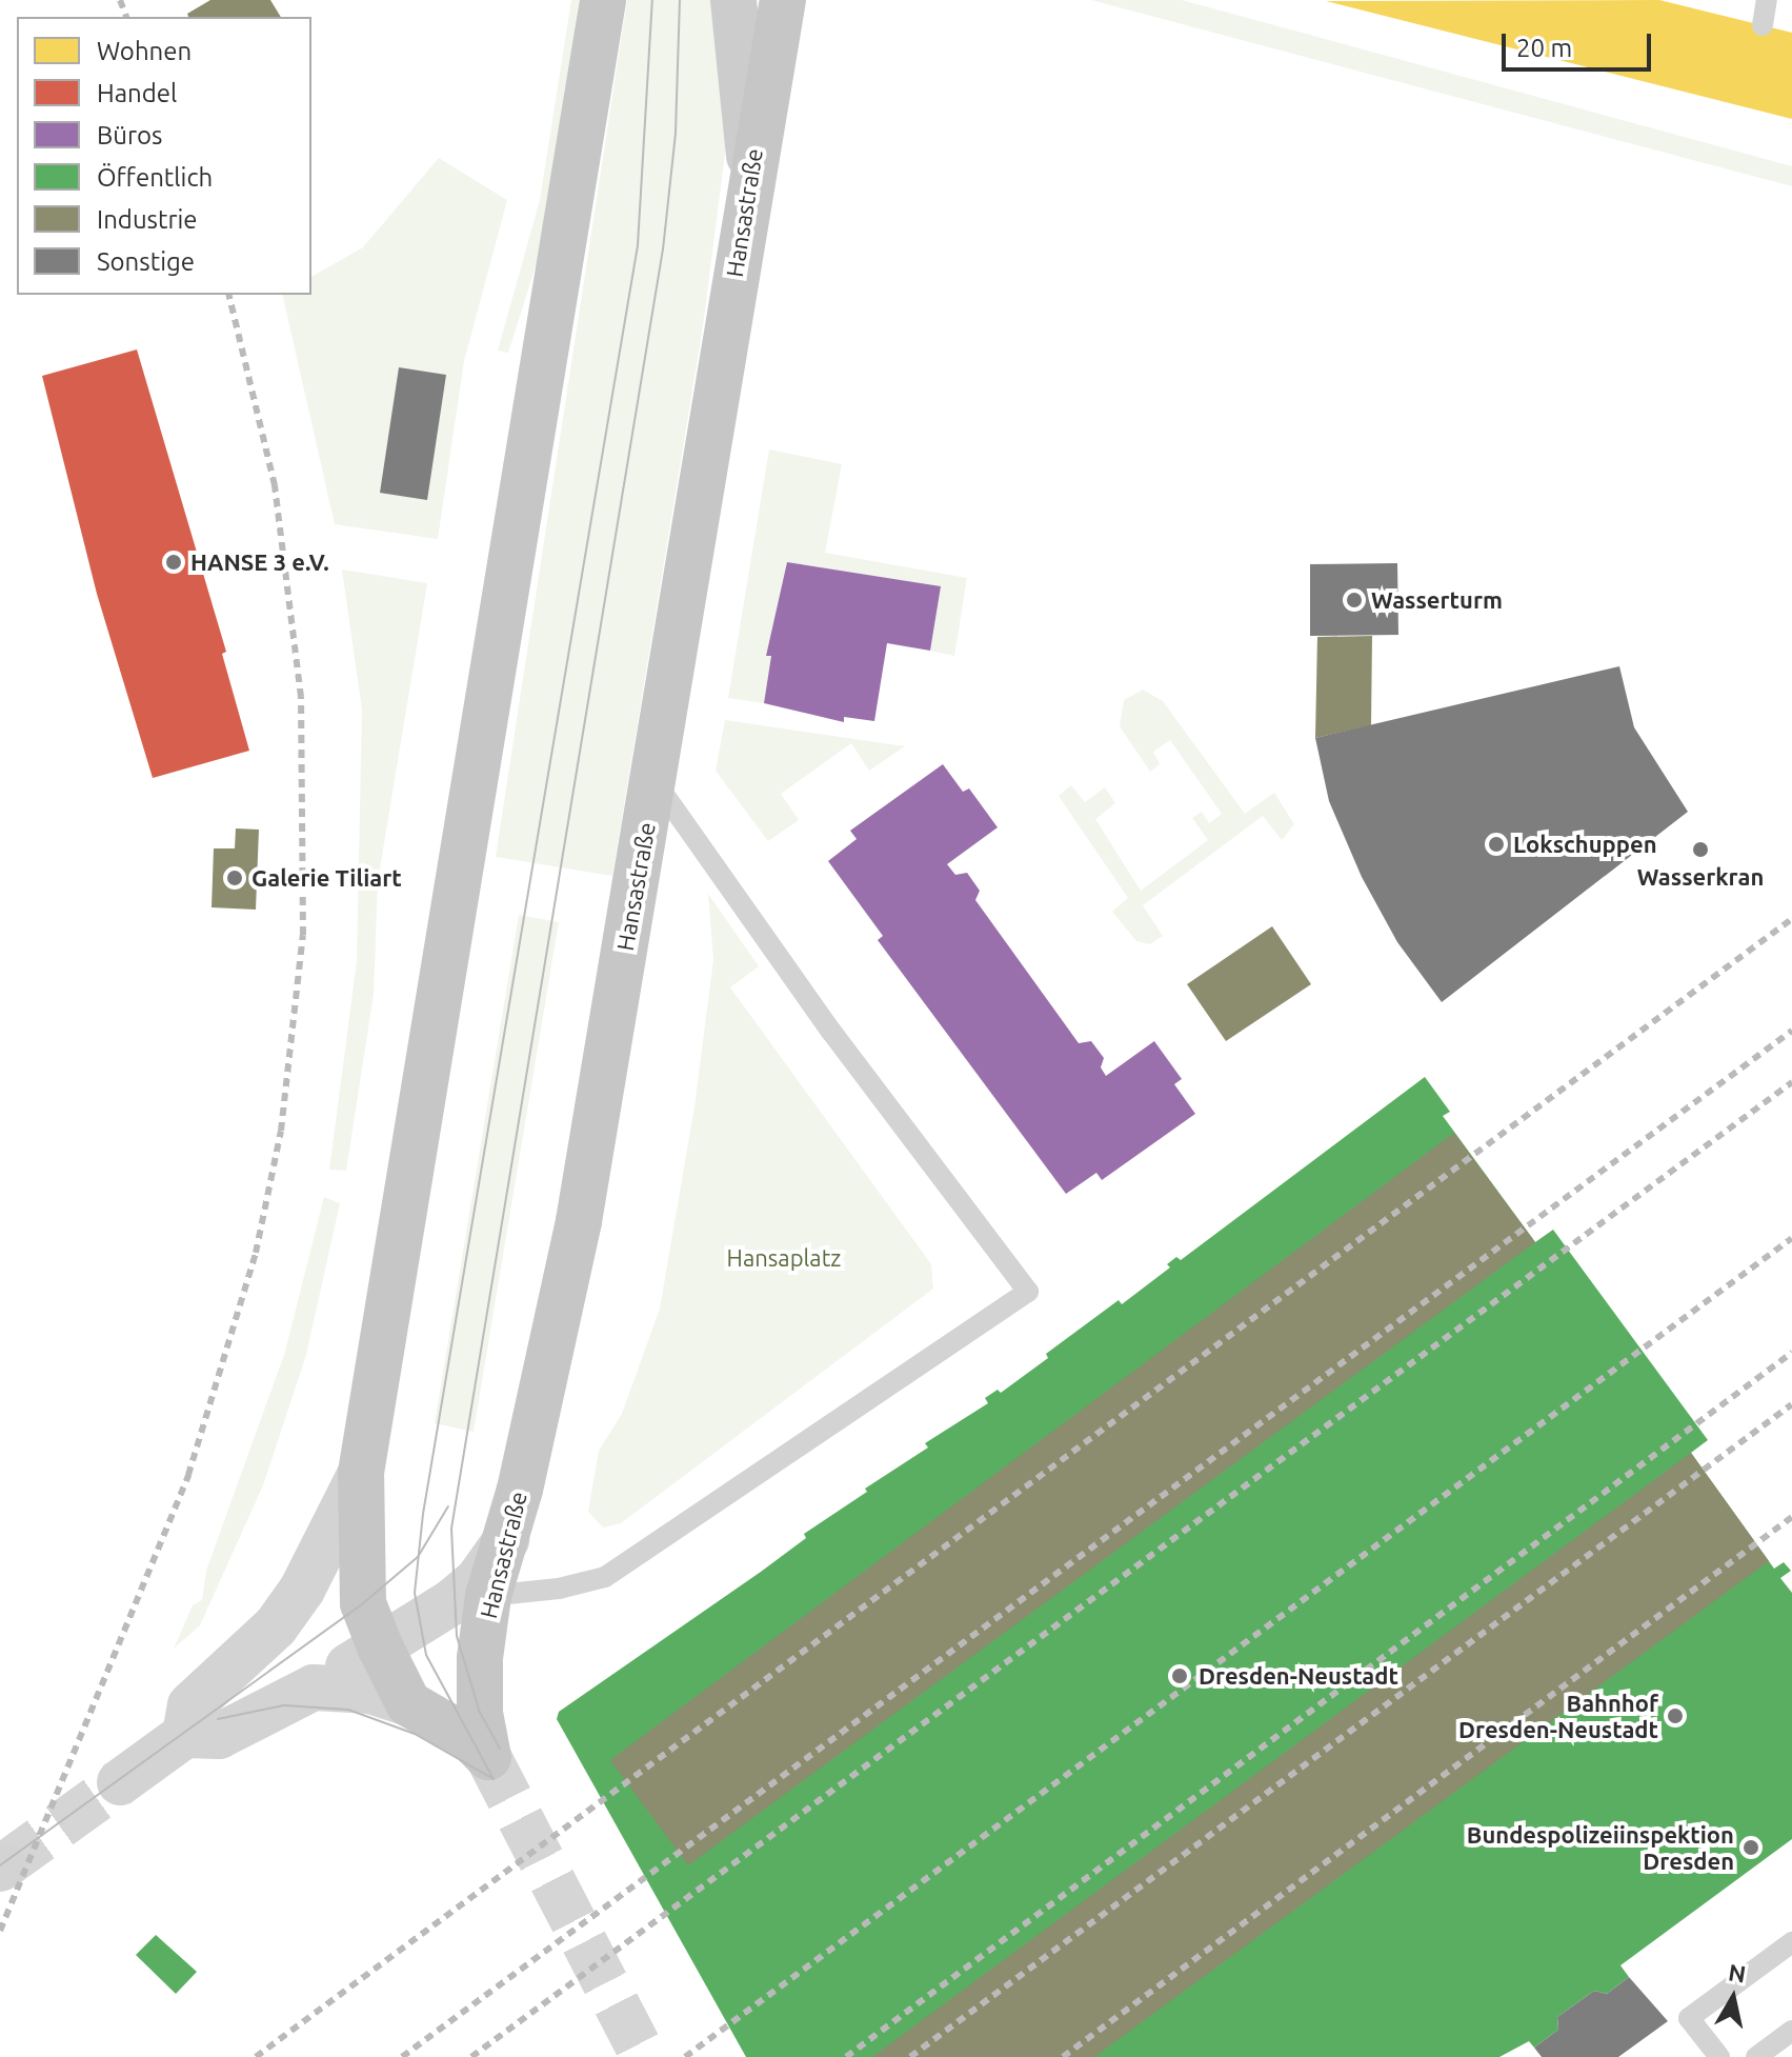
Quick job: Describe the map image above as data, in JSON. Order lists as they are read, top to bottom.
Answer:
{
  "streets": {
    "main road": ["Hansastraße"]
  },
  "parks": ["Hansaplatz"],
  "places": [
    "HANSE 3 e.V.",
    "Wasserturm",
    "Lokschuppen",
    "Wasserkran",
    "Galerie Tiliart",
    "Dresden-Neustadt",
    "Bahnhof Dresden-Neustadt",
    "Bundespolizeiinspektion Dresden"
  ],
  "legend": [
    "Wohnen",
    "Handel",
    "Büros",
    "Öffentlich",
    "Industrie",
    "Sonstige"
  ],
  "scale_bar": "20 m",
  "north": "top"
}
